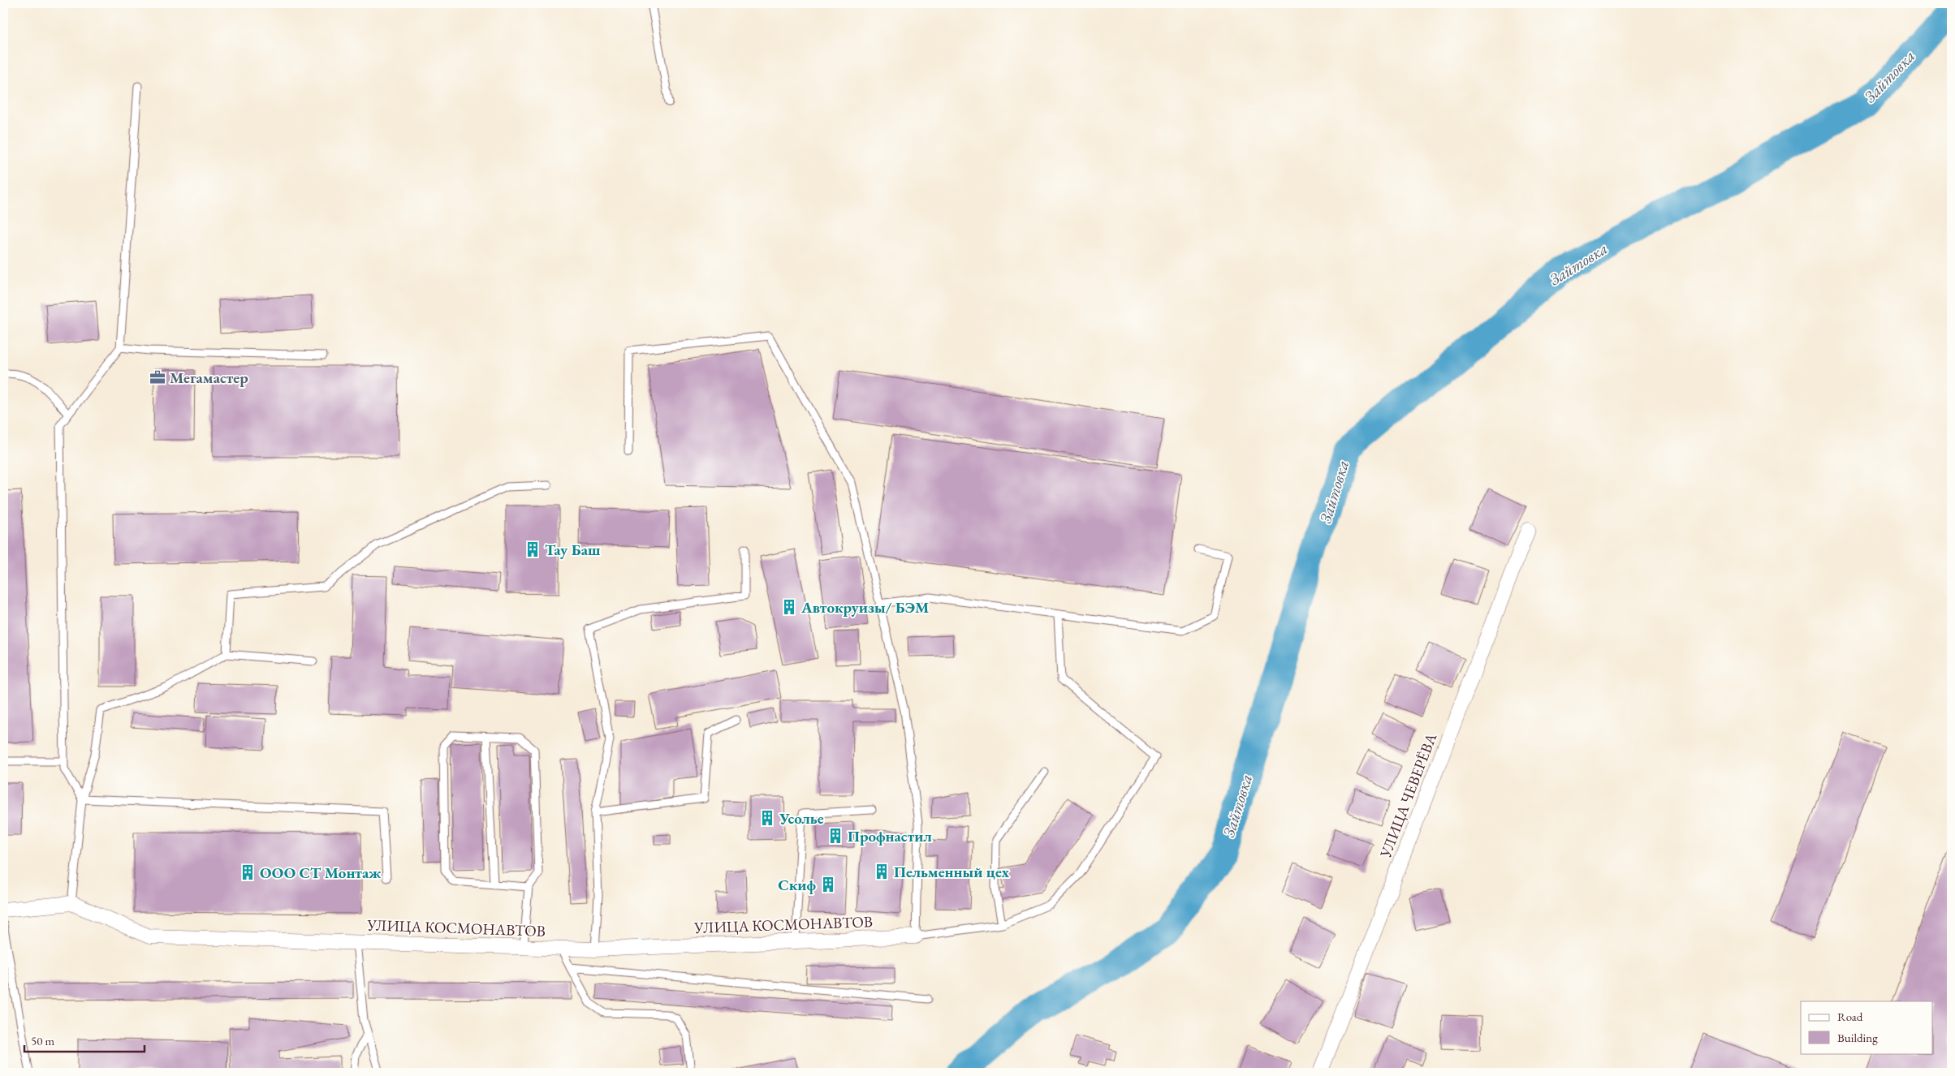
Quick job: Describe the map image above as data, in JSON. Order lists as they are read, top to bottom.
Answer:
{
  "streets": {
    "street": ["УЛИЦА ЧЕВЕРЁВА", "УЛИЦА КОСМОНАВТОВ"]
  },
  "water": ["Зайтовка"],
  "places": {
    "office": ["Мегамастер"],
    "building": [
      "Тау Баш",
      "Автокруизы/ БЭМ",
      "Усолье",
      "Профнастил",
      "Пельменный цех",
      "ООО СТ Монтаж",
      "Скиф"
    ]
  },
  "legend": ["Road", "Building"],
  "scale_bar": "50 m"
}
